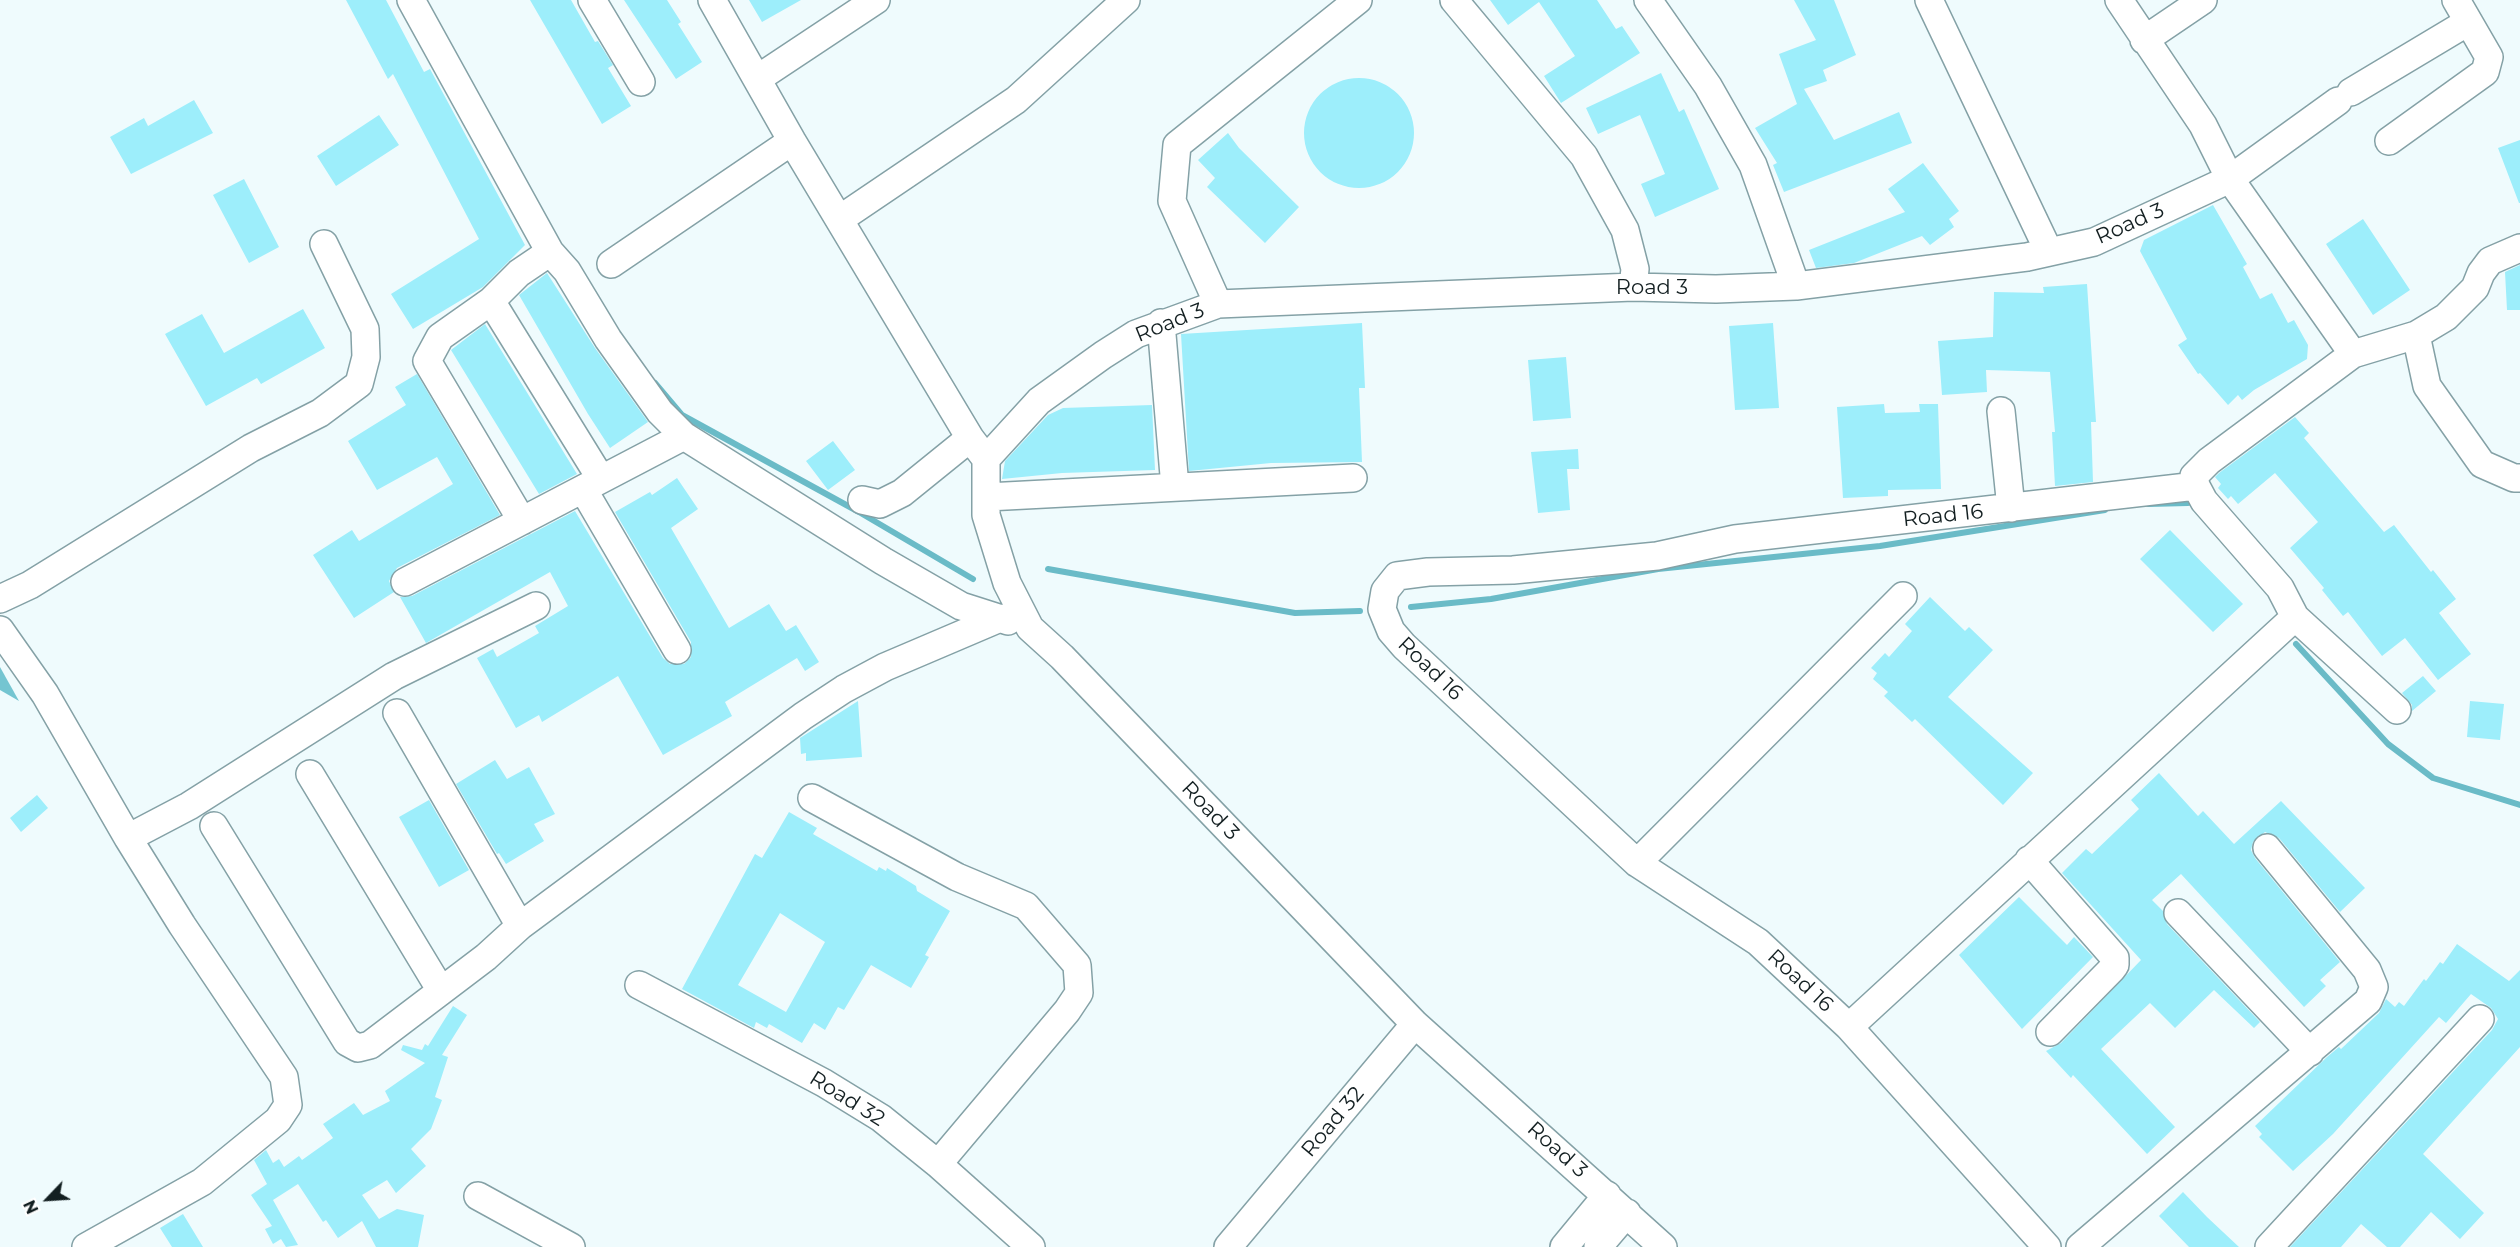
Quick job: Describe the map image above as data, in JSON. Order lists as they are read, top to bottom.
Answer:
{
  "streets": {
    "street": ["Road 3", "Road 16", "Road 32"]
  },
  "crossings": [
    ["Road 3", "Road 32"]
  ],
  "north": "bottom left"
}
